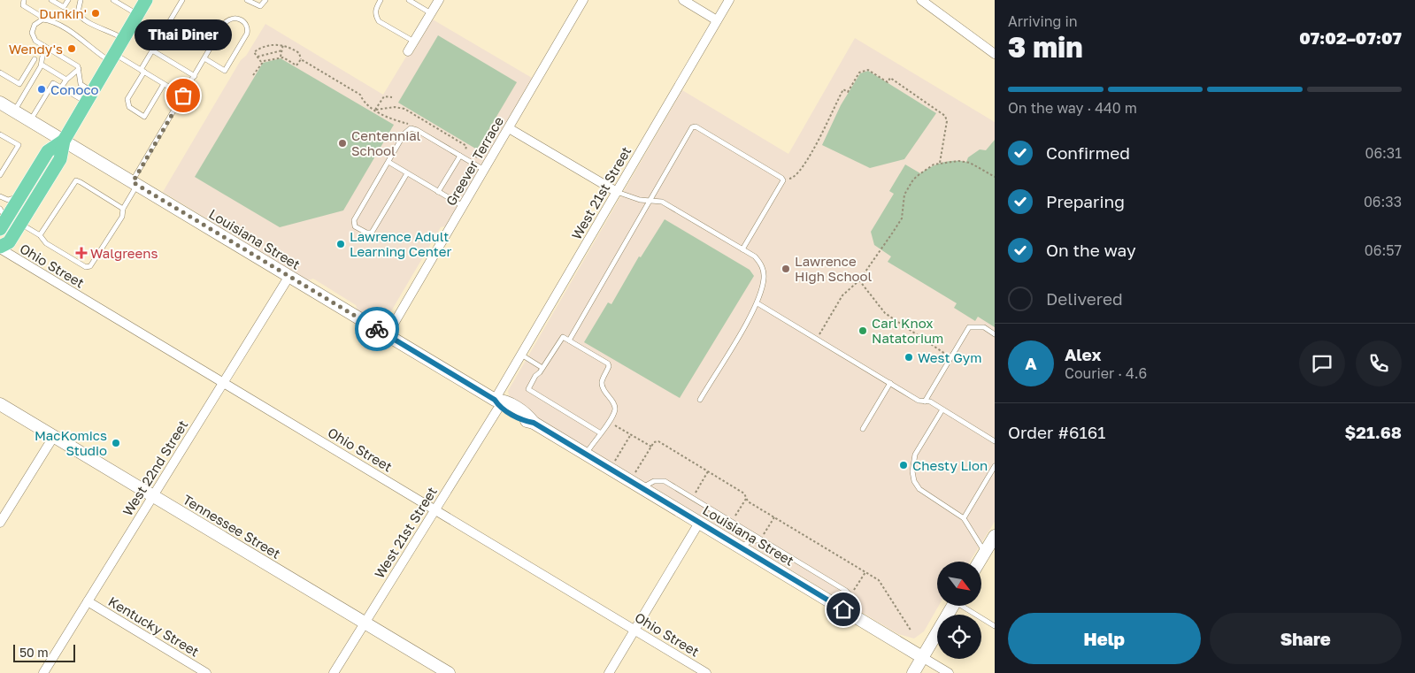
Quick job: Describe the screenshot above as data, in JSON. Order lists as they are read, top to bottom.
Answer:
{
  "streets": {
    "main road": ["Louisiana Street", "Tennessee Street"],
    "street": [
      "Greever Terrace",
      "West 21st Street",
      "Ohio Street",
      "West 22nd Street",
      "Kentucky Street"
    ]
  },
  "crossings": [
    ["Greever Terrace", "Louisiana Street"],
    ["West 21st Street", "Louisiana Street"],
    ["West 21st Street", "Ohio Street"],
    ["West 21st Street", "Tennessee Street"],
    ["Louisiana Street", "West 22nd Street"],
    ["Ohio Street", "West 22nd Street"],
    ["West 22nd Street", "Tennessee Street"],
    ["West 22nd Street", "Kentucky Street"]
  ],
  "places": {
    "other": [
      "Dunkin'",
      "Wendy's",
      "Conoco",
      "Thai Diner",
      "Centennial School",
      "Lawrence Adult Learning Center",
      "Lawrence High School",
      "Carl Knox Natatorium",
      "West Gym",
      "MacKomics Studio",
      "Chesty Lion"
    ],
    "health": ["Walgreens"]
  },
  "scale_bar": "50 m",
  "north": "bottom right",
  "page": {
    "heading": ["3 min", "Arriving in", "07:02–07:07"],
    "panel": [
      "Alex",
      "Courier · 4.6",
      "Order #6161",
      "$21.68"
    ],
    "bubble": "Thai Diner",
    "bar": "On the way · 440 m",
    "list": [
      ["Confirmed", "06:31"],
      ["Preparing", "06:33"],
      ["On the way", "06:57"],
      "Delivered"
    ],
    "round": "A",
    "buttons": ["Help", "Share"],
    "scale": "50 m"
  }
}
